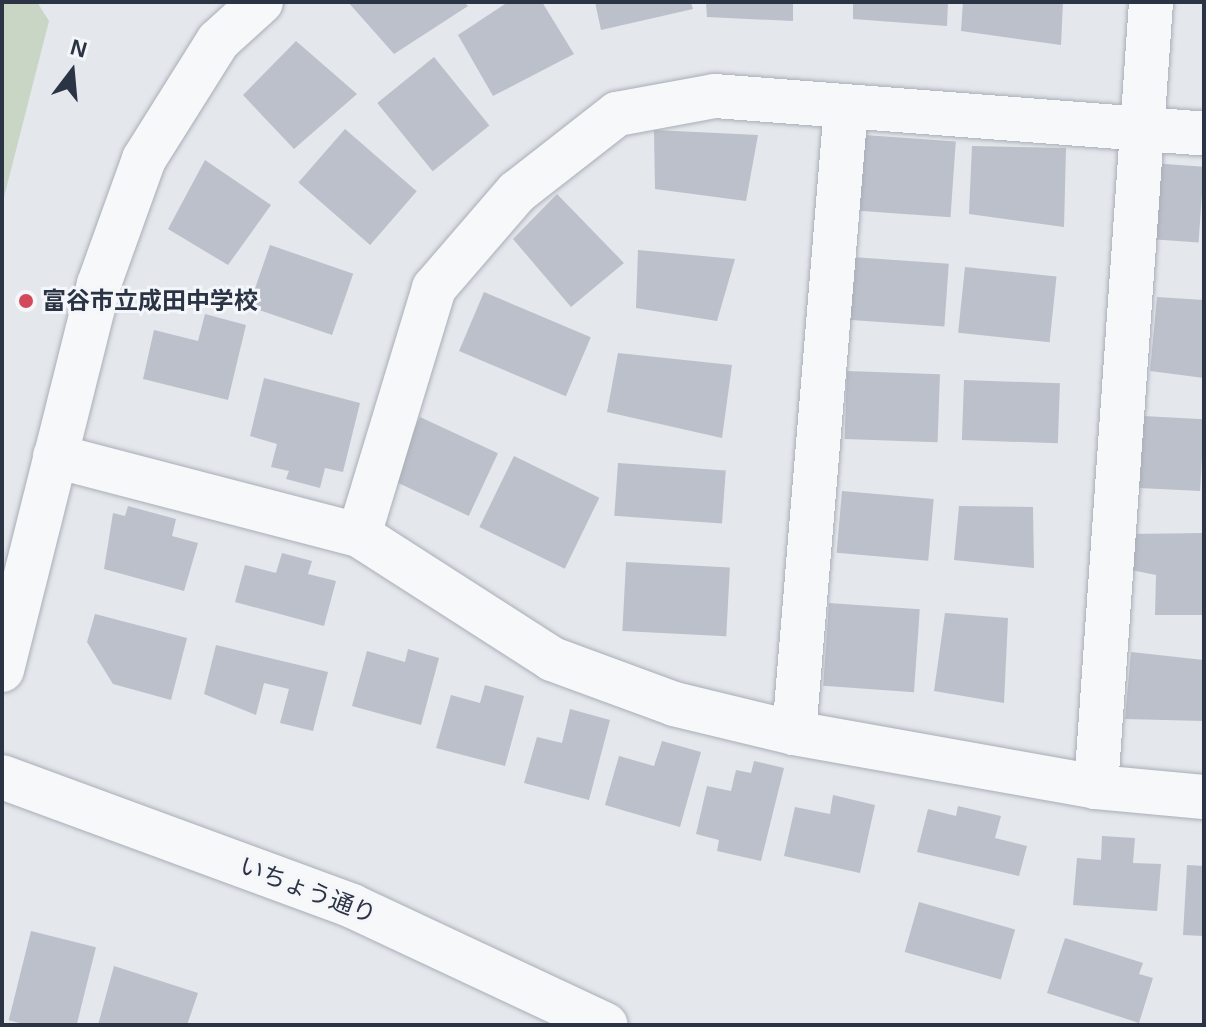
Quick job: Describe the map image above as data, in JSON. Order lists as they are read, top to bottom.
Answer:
{
  "streets": {
    "street": ["いちょう通り"]
  },
  "places": ["富谷市立成田中学校"],
  "north": "top"
}
